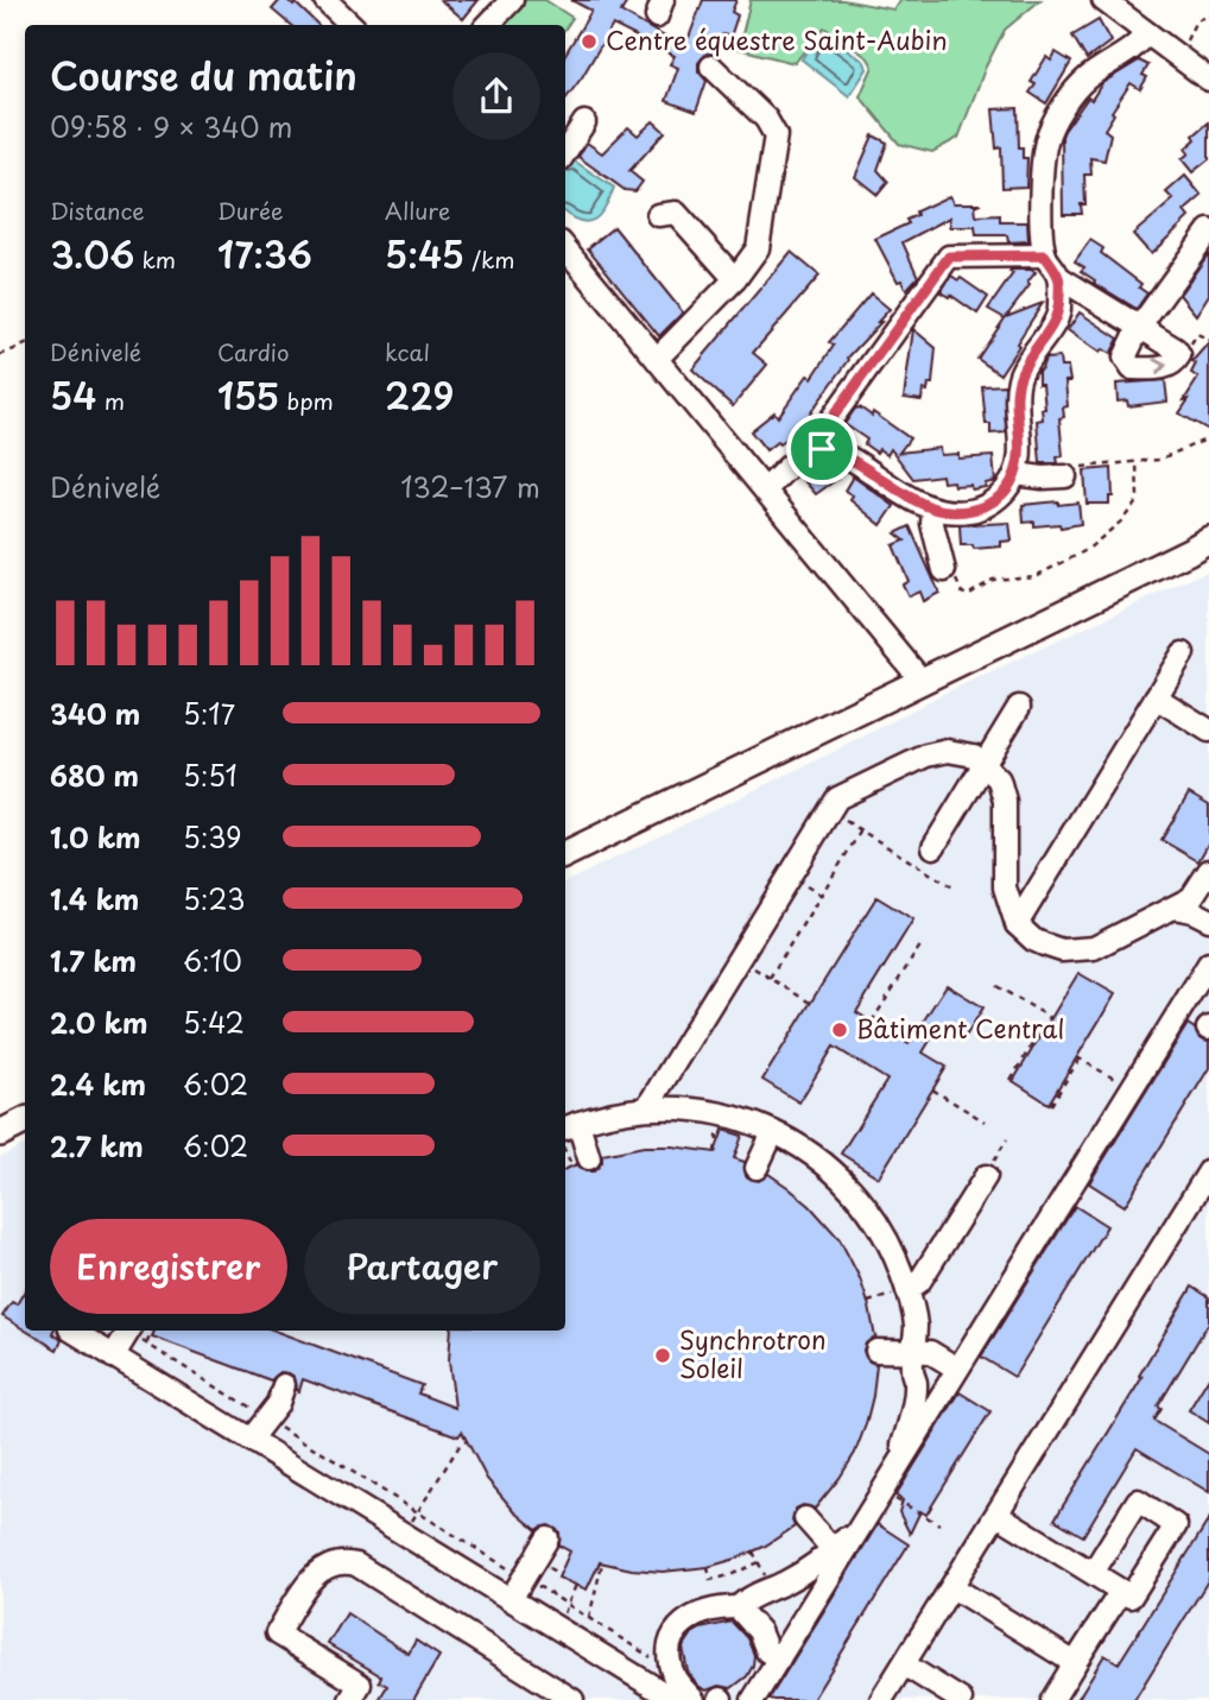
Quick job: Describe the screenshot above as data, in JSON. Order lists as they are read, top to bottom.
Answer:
{
  "places": ["Centre équestre Saint-Aubin", "Bâtiment Central", "Synchrotron Soleil"],
  "page": {
    "heading": ["Course du matin", "09:58 · 9 × 340 m"],
    "stats": [
      ["Distance", "3.06 km"],
      ["Durée", "17:36"],
      ["Allure", "5:45 /km"],
      ["Dénivelé", "54 m"],
      ["Cardio", "155 bpm"],
      ["kcal", "229"]
    ],
    "chart": ["Dénivelé", "132–137 m"],
    "list": [
      {
        "name": "340 m",
        "note": "5:17"
      },
      {
        "name": "680 m",
        "note": "5:51"
      },
      {
        "name": "1.0 km",
        "note": "5:39"
      },
      {
        "name": "1.4 km",
        "note": "5:23"
      },
      {
        "name": "1.7 km",
        "note": "6:10"
      },
      {
        "name": "2.0 km",
        "note": "5:42"
      },
      {
        "name": "2.4 km",
        "note": "6:02"
      },
      {
        "name": "2.7 km",
        "note": "6:02"
      }
    ],
    "buttons": ["Enregistrer", "Partager"]
  }
}
